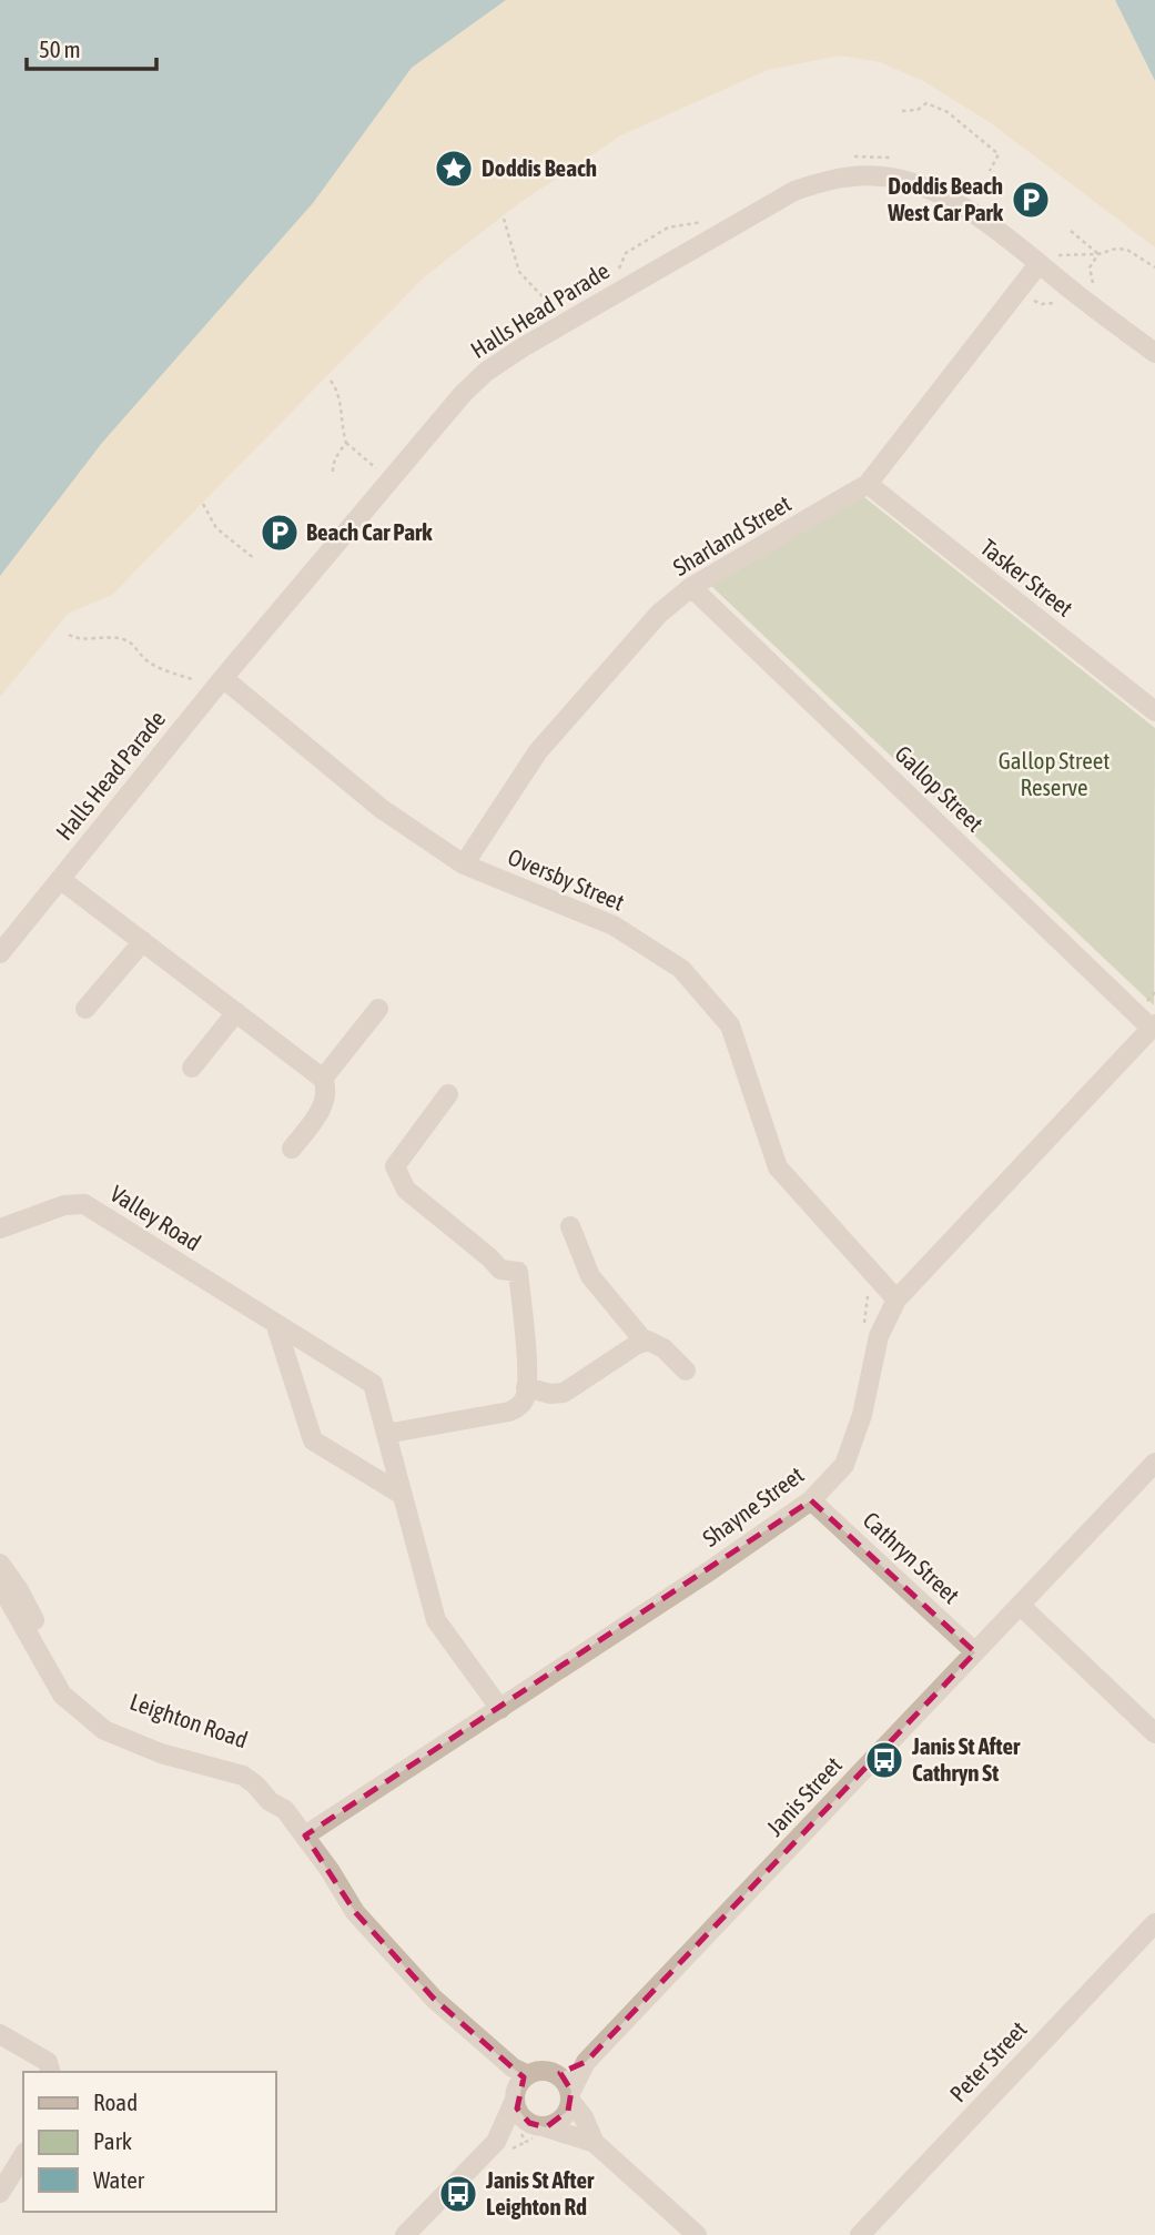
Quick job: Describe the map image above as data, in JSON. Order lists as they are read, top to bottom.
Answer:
{
  "streets": {
    "street": [
      "Halls Head Parade",
      "Sharland Street",
      "Tasker Street",
      "Gallop Street",
      "Oversby Street",
      "Valley Road",
      "Shayne Street",
      "Cathryn Street",
      "Leighton Road",
      "Janis Street",
      "Peter Street"
    ]
  },
  "crossings": [
    ["Halls Head Parade", "Sharland Street"],
    ["Halls Head Parade", "Oversby Street"],
    ["Sharland Street", "Tasker Street"],
    ["Sharland Street", "Gallop Street"],
    ["Sharland Street", "Oversby Street"],
    ["Gallop Street", "Shayne Street"],
    ["Oversby Street", "Shayne Street"],
    ["Valley Road", "Shayne Street"],
    ["Shayne Street", "Cathryn Street"],
    ["Shayne Street", "Leighton Road"],
    ["Cathryn Street", "Janis Street"],
    ["Leighton Road", "Janis Street"]
  ],
  "parks": ["Gallop Street Reserve"],
  "places": {
    "place": ["Doddis Beach"],
    "parking": ["Doddis Beach West Car Park", "Beach Car Park"],
    "bus stop": ["Janis St After Cathryn St", "Janis St After Leighton Rd"]
  },
  "legend": ["Road", "Park", "Water"],
  "scale_bar": "50 m"
}
